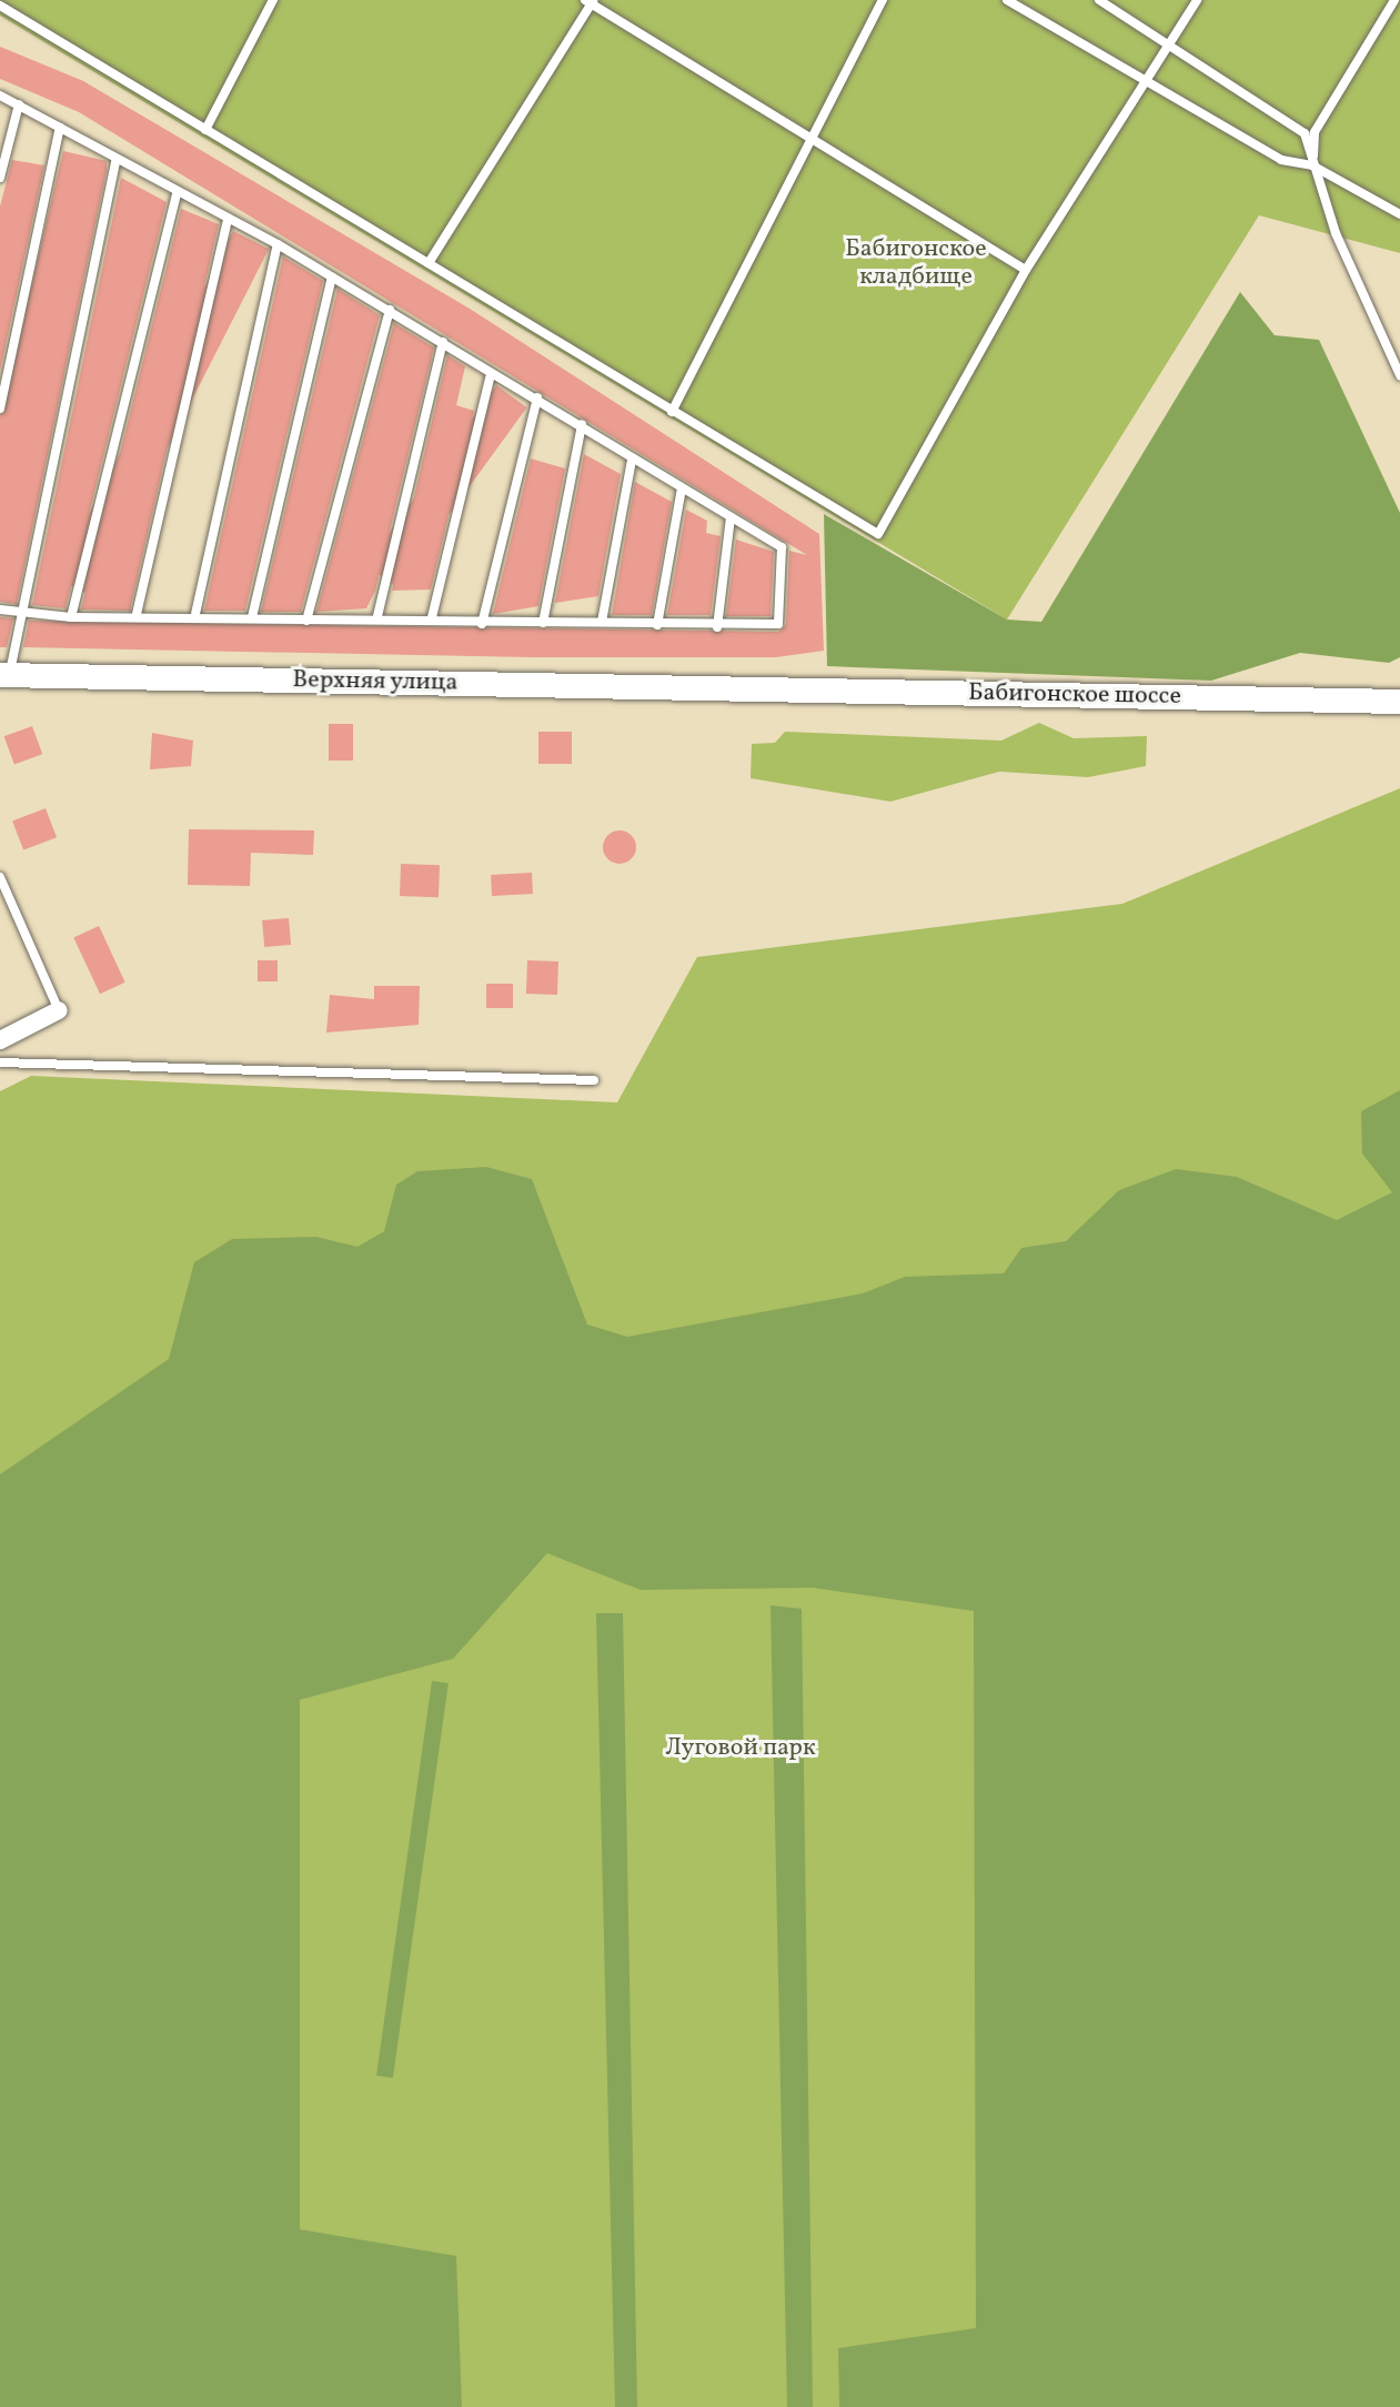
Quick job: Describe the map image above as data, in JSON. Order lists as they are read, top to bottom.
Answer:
{
  "streets": {
    "street": ["Верхняя улица", "Бабигонское шоссе"]
  },
  "crossings": [
    ["Верхняя улица", "Бабигонское шоссе"]
  ],
  "parks": ["Бабигонское кладбище", "Луговой парк"]
}
